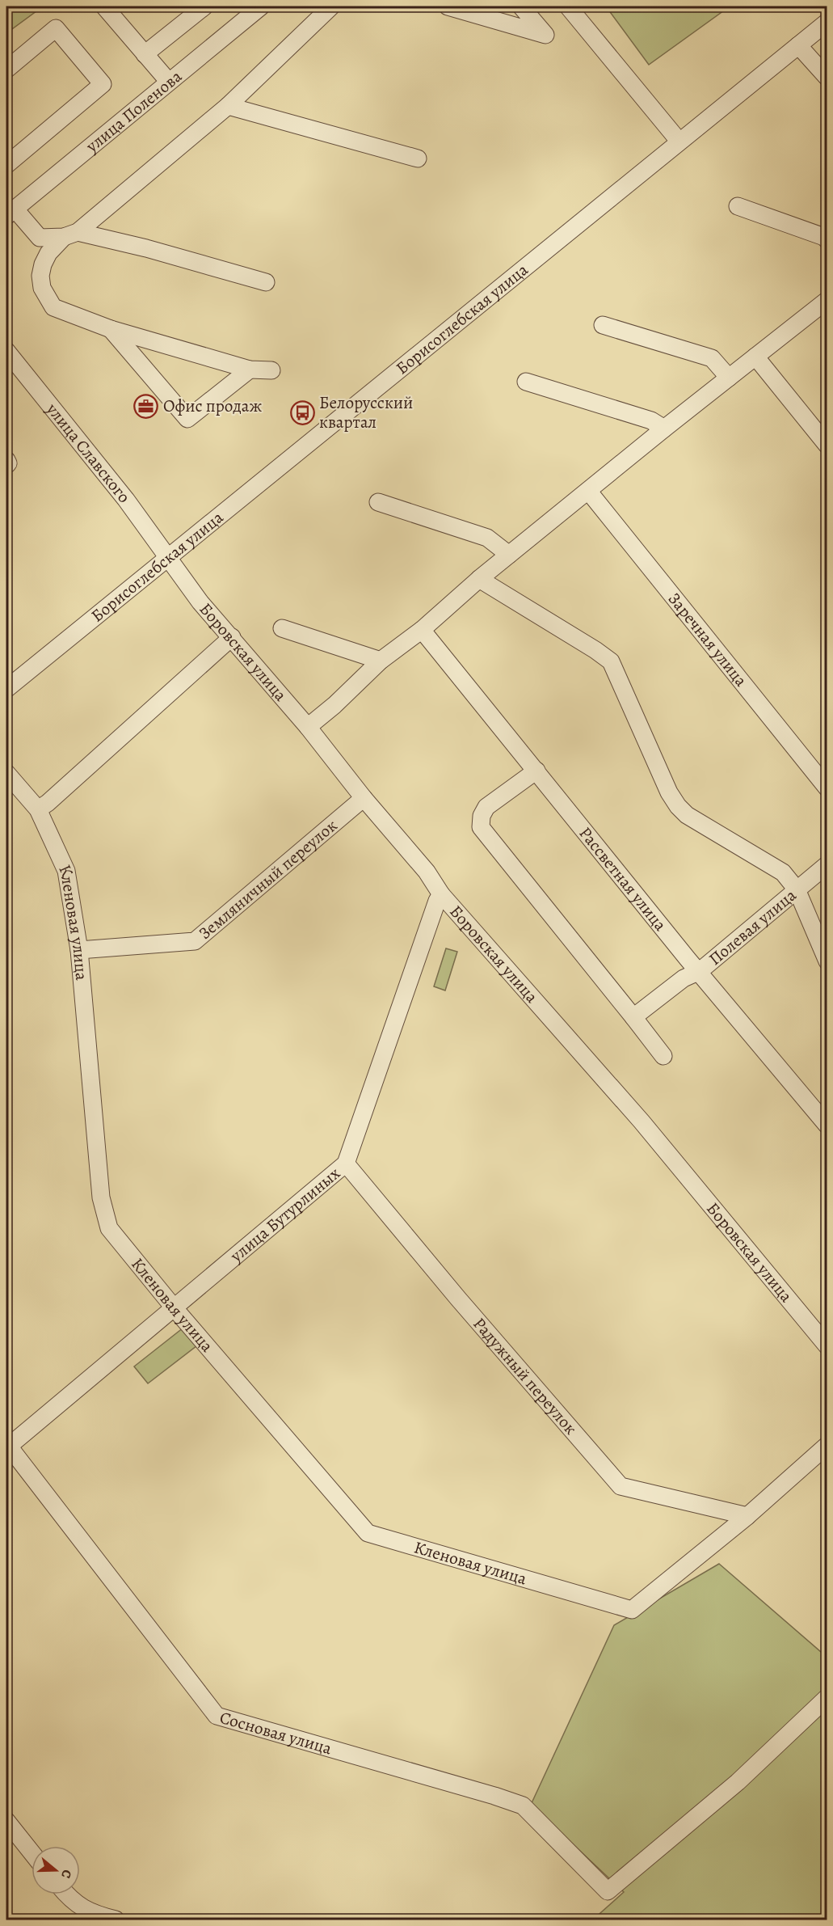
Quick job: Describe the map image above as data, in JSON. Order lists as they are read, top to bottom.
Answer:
{
  "streets": {
    "street": [
      "улица Поленова",
      "Борисоглебская улица",
      "улица Славского",
      "Заречная улица",
      "Боровская улица",
      "Рассветная улица",
      "Земляничный переулок",
      "Кленовая улица",
      "Полевая улица",
      "улица Бутурлиных",
      "Радужный переулок",
      "Сосновая улица"
    ]
  },
  "crossings": [
    ["Борисоглебская улица", "улица Славского"],
    ["Борисоглебская улица", "Боровская улица"],
    ["улица Славского", "Боровская улица"],
    ["Боровская улица", "Земляничный переулок"],
    ["Боровская улица", "улица Бутурлиных"],
    ["Рассветная улица", "Полевая улица"],
    ["Земляничный переулок", "Кленовая улица"],
    ["Кленовая улица", "улица Бутурлиных"],
    ["Кленовая улица", "Радужный переулок"],
    ["улица Бутурлиных", "Радужный переулок"],
    ["улица Бутурлиных", "Сосновая улица"]
  ],
  "places": {
    "office": ["Офис продаж"],
    "bus stop": ["Белорусский квартал"]
  },
  "north": "right"
}
